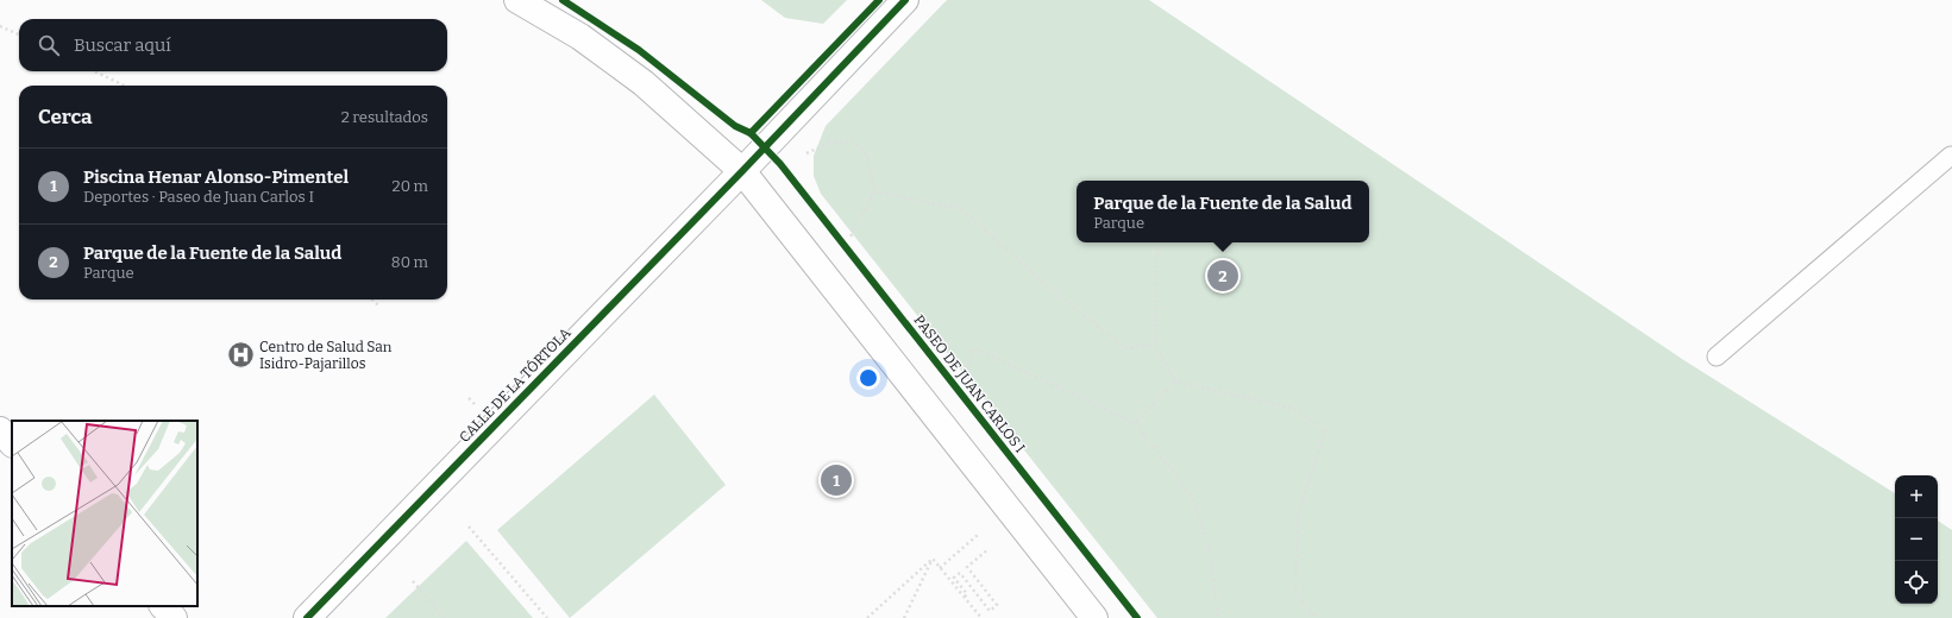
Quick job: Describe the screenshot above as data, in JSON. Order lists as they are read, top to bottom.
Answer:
{
  "streets": {
    "street": ["CALLE DE LA TÓRTOLA"],
    "cycle path": ["PASEO DE JUAN CARLOS I"]
  },
  "places": {
    "hospital": ["Centro de Salud San Isidro-Pajarillos"]
  },
  "page": {
    "search": "Buscar aquí",
    "heading": ["Cerca", "2 resultados"],
    "list": [
      {
        "mark": "1",
        "name": "Piscina Henar Alonso-Pimentel",
        "note": "Deportes · Paseo de Juan Carlos I",
        "value": "20 m"
      },
      {
        "mark": "2",
        "name": "Parque de la Fuente de la Salud",
        "note": "Parque",
        "value": "80 m"
      }
    ],
    "popup": ["Parque de la Fuente de la Salud", "Parque"],
    "pins": ["2", "1"],
    "map_buttons": ["+", "−"]
  }
}
